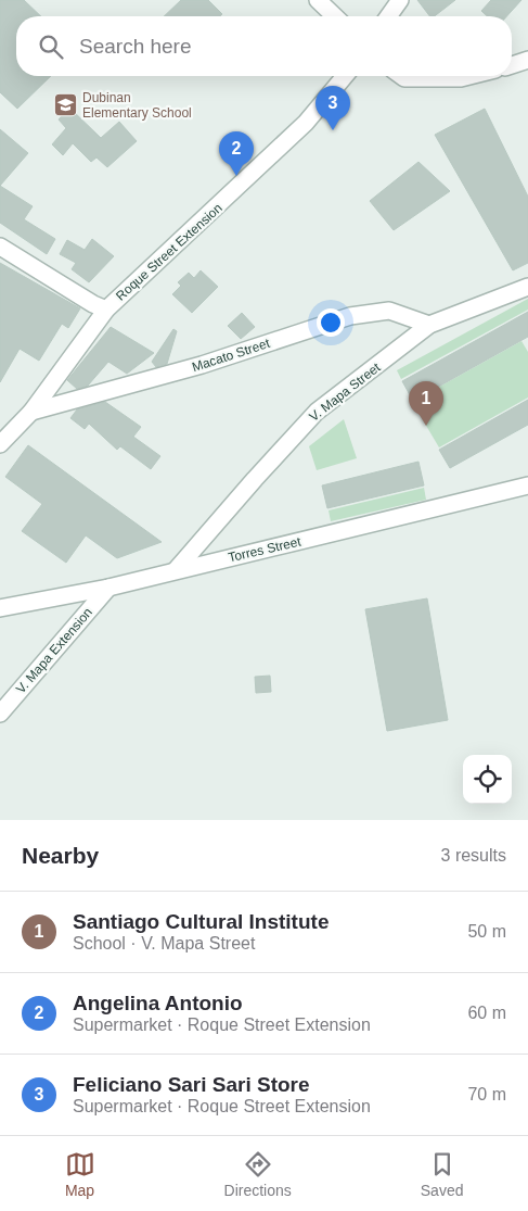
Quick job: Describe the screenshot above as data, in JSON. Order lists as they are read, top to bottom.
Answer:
{
  "streets": {
    "street": [
      "Roque Street Extension",
      "Macato Street",
      "V. Mapa Street",
      "Torres Street",
      "V. Mapa Extension"
    ]
  },
  "crossings": [
    ["Roque Street Extension", "Macato Street"],
    ["Macato Street", "V. Mapa Street"],
    ["V. Mapa Street", "Torres Street"],
    ["Torres Street", "V. Mapa Extension"]
  ],
  "places": {
    "school or university": ["Dubinan Elementary School"]
  },
  "page": {
    "search": "Search here",
    "pins": ["3", "2", "1"],
    "heading": ["Nearby", "3 results"],
    "list": [
      {
        "mark": "1",
        "name": "Santiago Cultural Institute",
        "note": "School · V. Mapa Street",
        "value": "50 m"
      },
      {
        "mark": "2",
        "name": "Angelina Antonio",
        "note": "Supermarket · Roque Street Extension",
        "value": "60 m"
      },
      {
        "mark": "3",
        "name": "Feliciano Sari Sari Store",
        "note": "Supermarket · Roque Street Extension",
        "value": "70 m"
      }
    ],
    "nav": ["Map", "Directions", "Saved"]
  }
}
